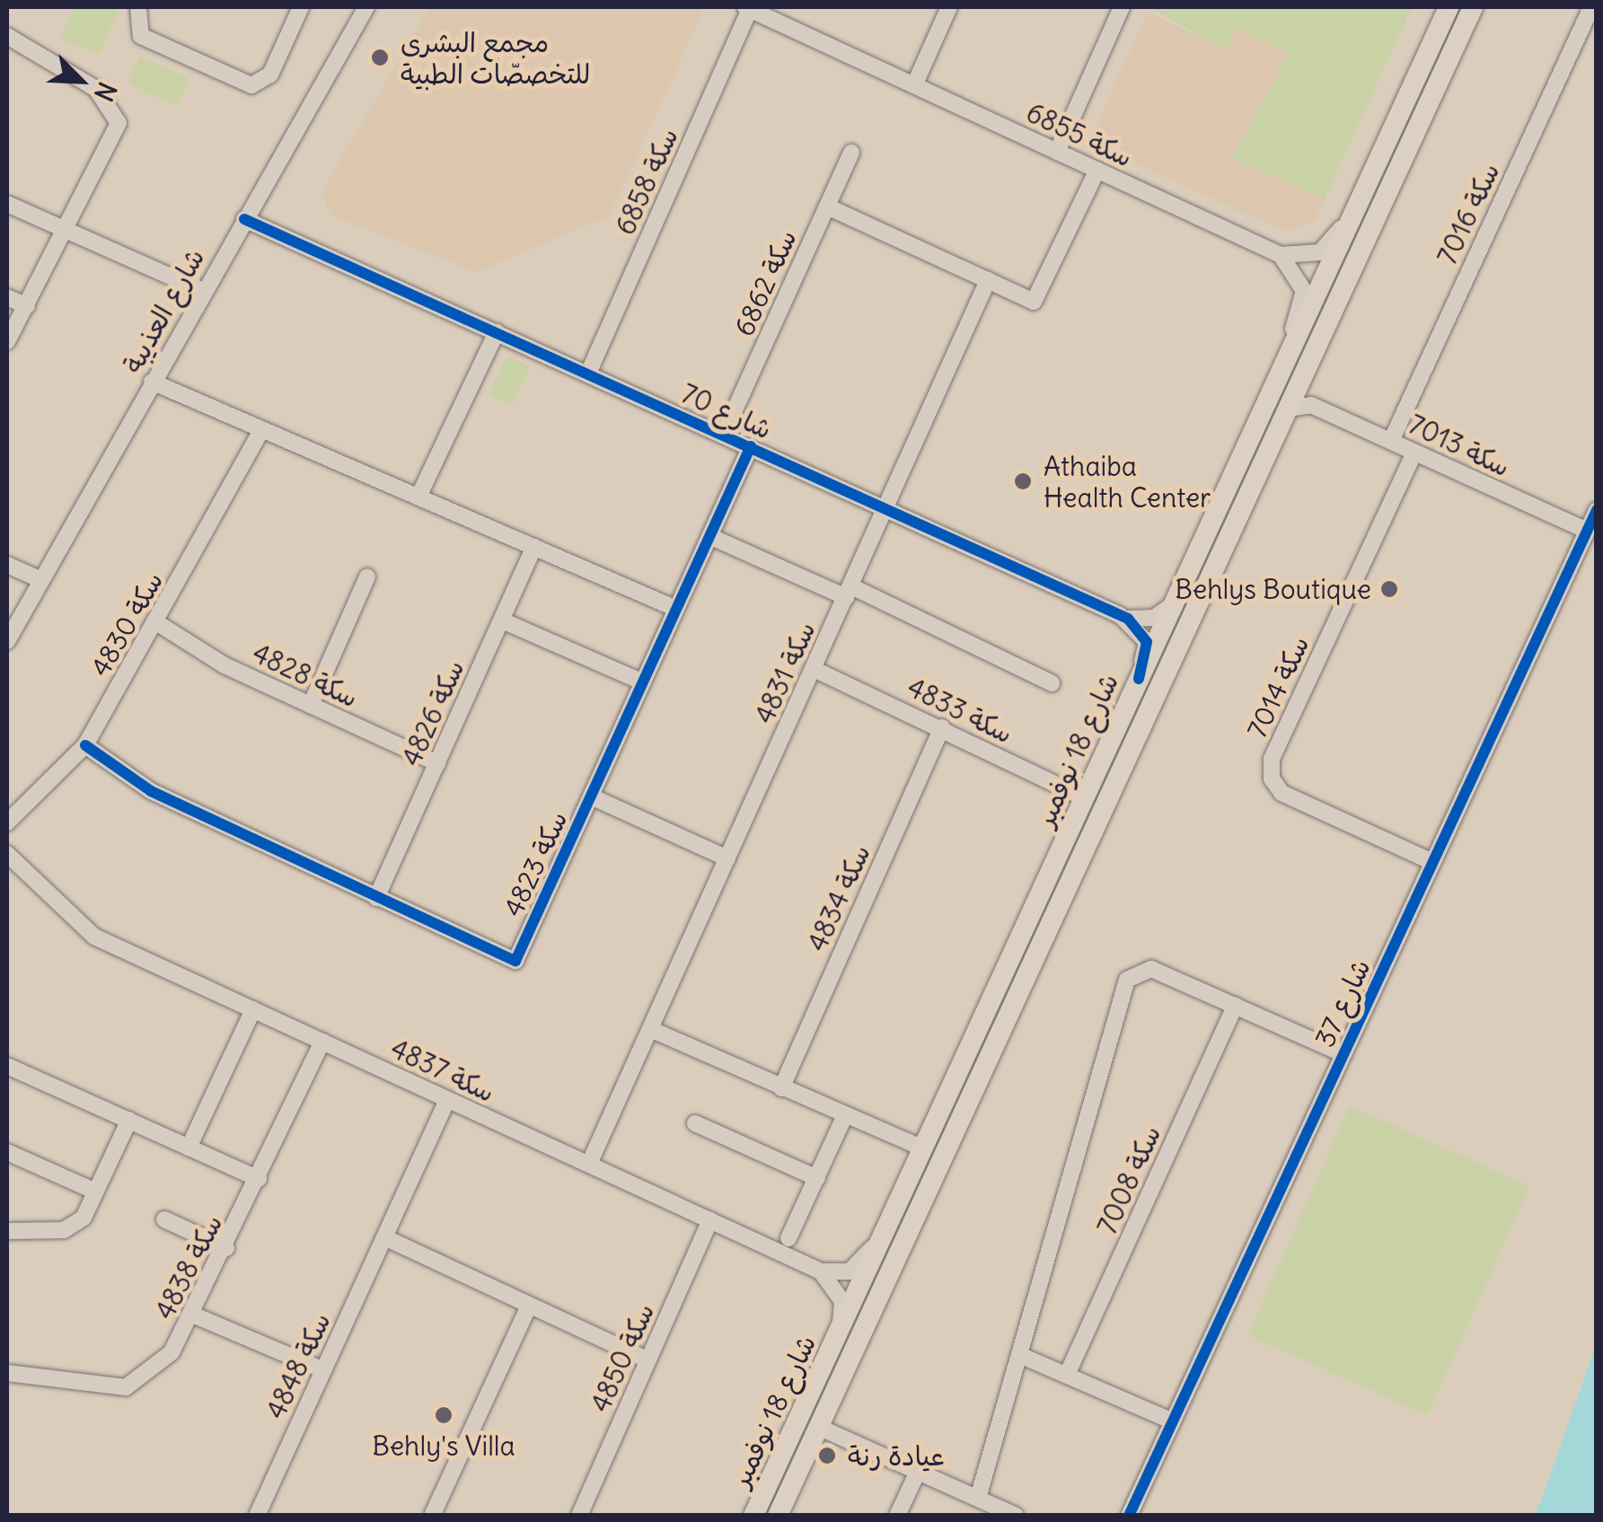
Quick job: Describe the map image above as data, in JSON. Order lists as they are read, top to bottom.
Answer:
{
  "streets": {
    "main road": ["شارع 18 نوفمبر"],
    "street": [
      "سكة 6855",
      "سكة 6858",
      "سكة 7016",
      "سكة 6862",
      "شارع العذيبة",
      "شارع 70",
      "سكة 7013",
      "سكة 4830",
      "سكة 4831",
      "سكة 4828",
      "سكة 7014",
      "سكة 4833",
      "سكة 4826",
      "سكة 4823",
      "سكة 4834",
      "شارع 37",
      "سكة 4837",
      "سكة 7008",
      "سكة 4838",
      "سكة 4850",
      "سكة 4848"
    ]
  },
  "crossings": [
    ["سكة 6855", "سكة 6858"],
    ["سكة 6858", "شارع 70"],
    ["سكة 7016", "سكة 7013"],
    ["سكة 6862", "شارع 70"],
    ["شارع العذيبة", "شارع 70"],
    ["شارع 70", "سكة 4831"],
    ["شارع 70", "سكة 4823"],
    ["سكة 7013", "سكة 7014"],
    ["سكة 7013", "شارع 37"],
    ["سكة 4830", "سكة 4828"],
    ["سكة 4830", "سكة 4823"],
    ["سكة 4831", "سكة 4833"],
    ["سكة 4831", "سكة 4837"],
    ["سكة 4828", "سكة 4826"],
    ["سكة 7014", "شارع 37"],
    ["سكة 4833", "شارع 18 نوفمبر"],
    ["سكة 4833", "سكة 4834"],
    ["سكة 4826", "سكة 4823"],
    ["سكة 4837", "سكة 4838"],
    ["سكة 4837", "سكة 4850"],
    ["سكة 4837", "سكة 4848"]
  ],
  "places": [
    "مجمع البشرى للتخصصّات الطبية",
    "Athaiba Health Center",
    "Behlys Boutique",
    "Behly's Villa",
    "عيادة رنة"
  ],
  "north": "bottom right"
}
